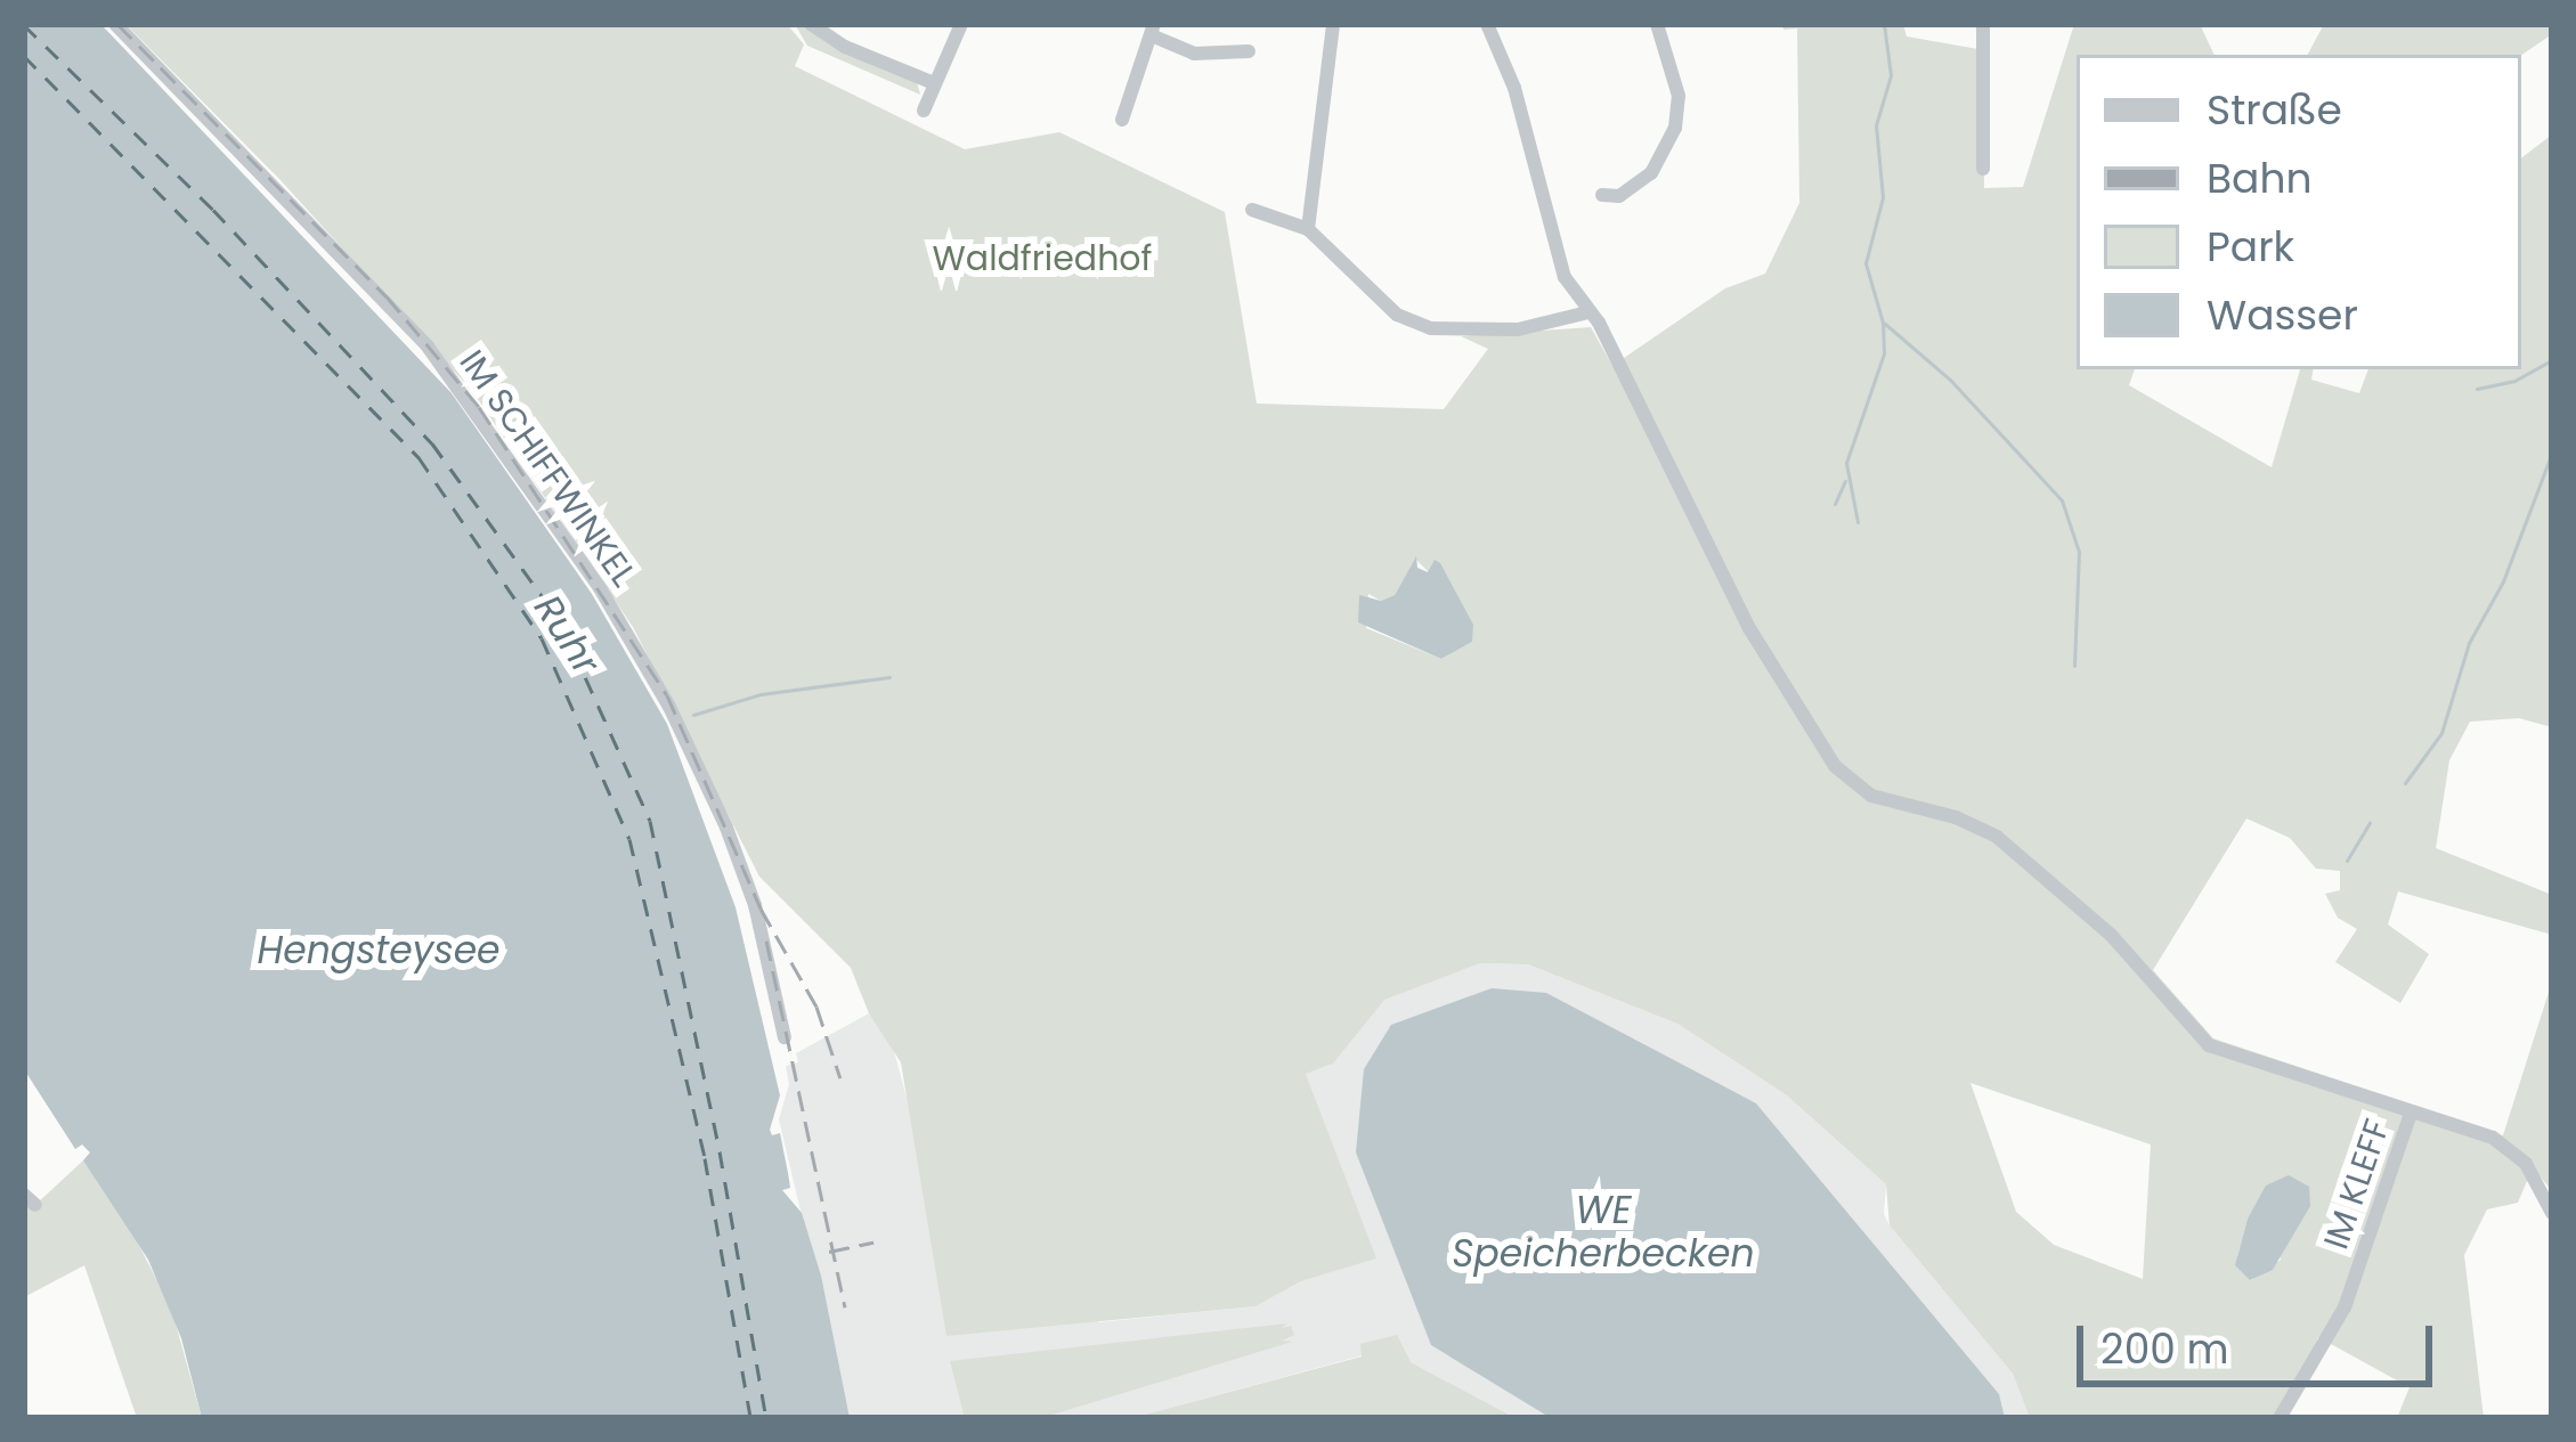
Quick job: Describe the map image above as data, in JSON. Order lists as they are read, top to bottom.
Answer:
{
  "streets": {
    "street": ["IM SCHIFFWINKEL", "IM KLEFF"]
  },
  "water": ["Ruhr", "Hengsteysee", "WE Speicherbecken"],
  "parks": ["Waldfriedhof"],
  "legend": [
    "Straße",
    "Bahn",
    "Park",
    "Wasser"
  ],
  "scale_bar": "200 m"
}
